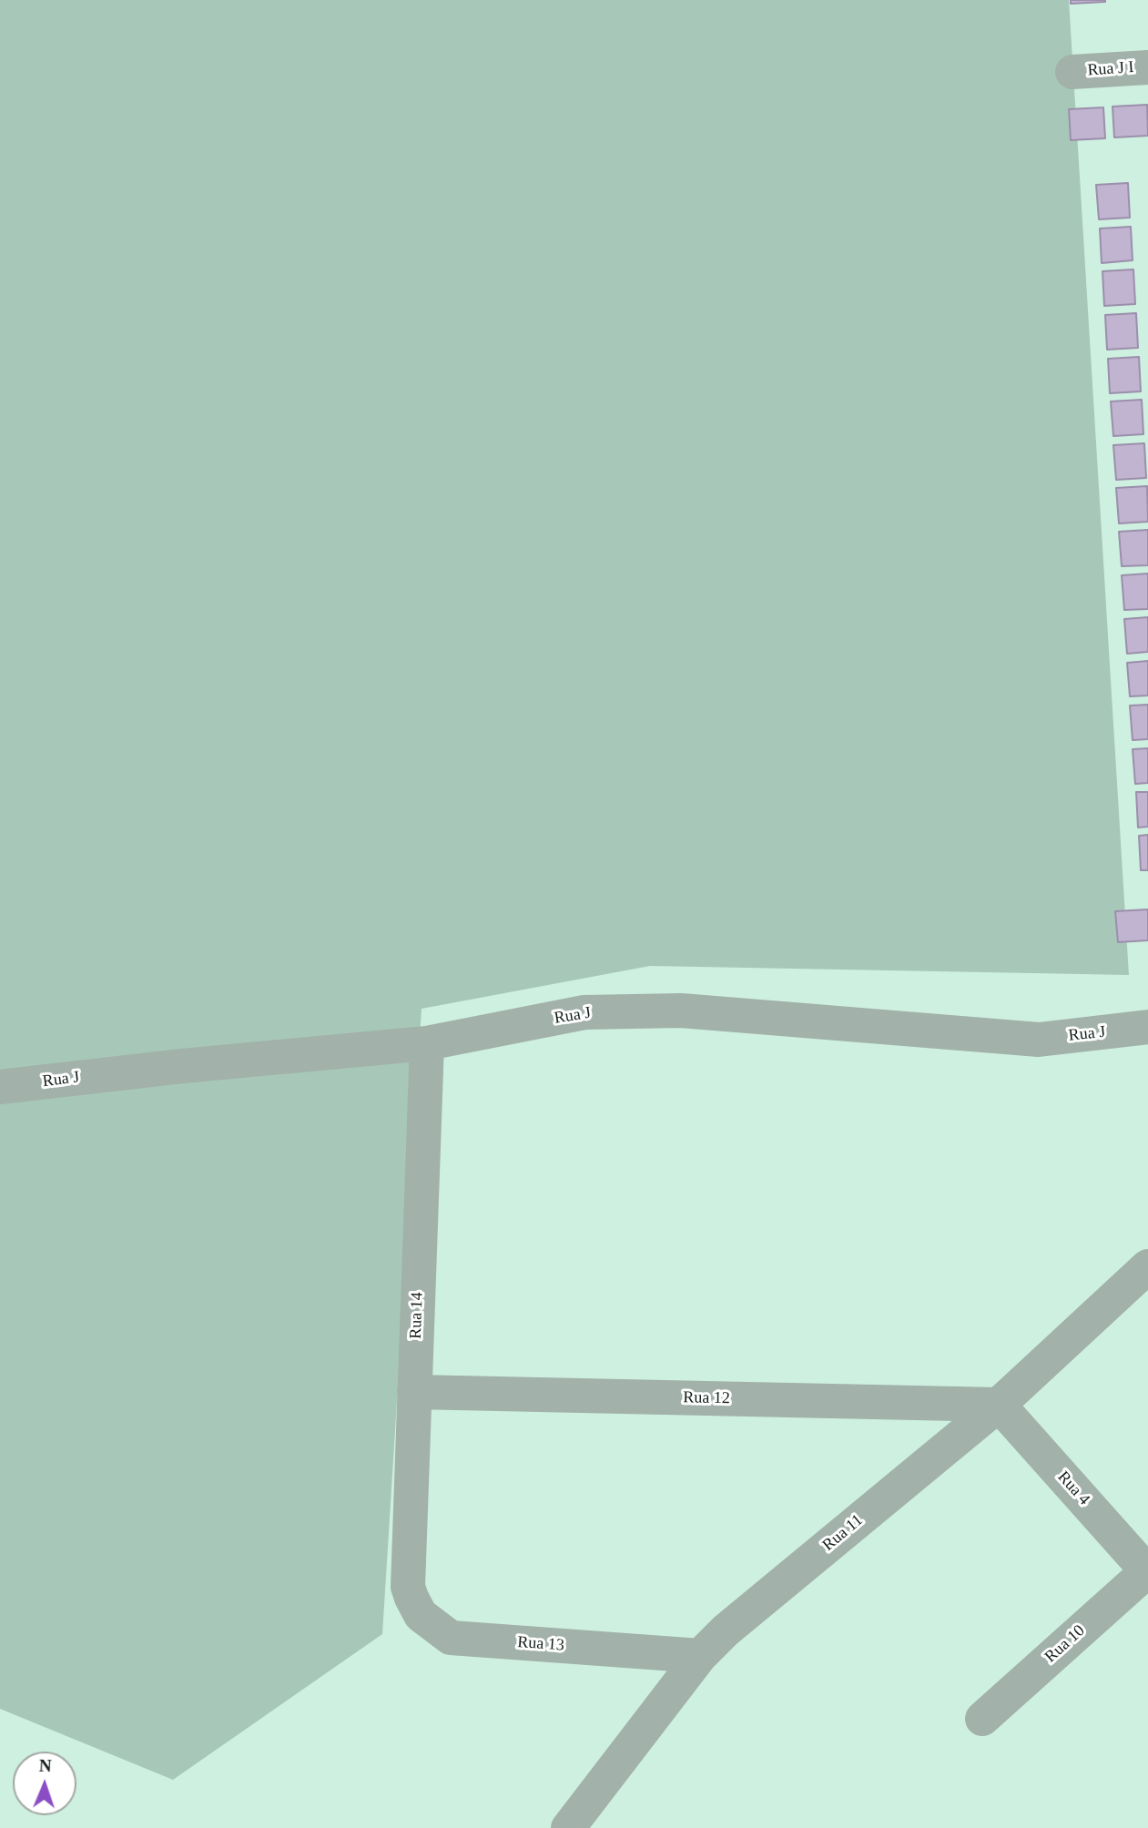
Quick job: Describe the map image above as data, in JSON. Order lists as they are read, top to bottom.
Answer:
{
  "streets": {
    "street": [
      "Rua J I",
      "Rua J",
      "Rua 14",
      "Rua 12",
      "Rua 4",
      "Rua 11",
      "Rua 13",
      "Rua 10"
    ]
  },
  "crossings": [
    ["Rua J", "Rua 14"],
    ["Rua 14", "Rua 12"],
    ["Rua 14", "Rua 13"],
    ["Rua 12", "Rua 4"],
    ["Rua 12", "Rua 11"],
    ["Rua 4", "Rua 11"],
    ["Rua 4", "Rua 10"],
    ["Rua 11", "Rua 13"]
  ],
  "north": "top"
}
